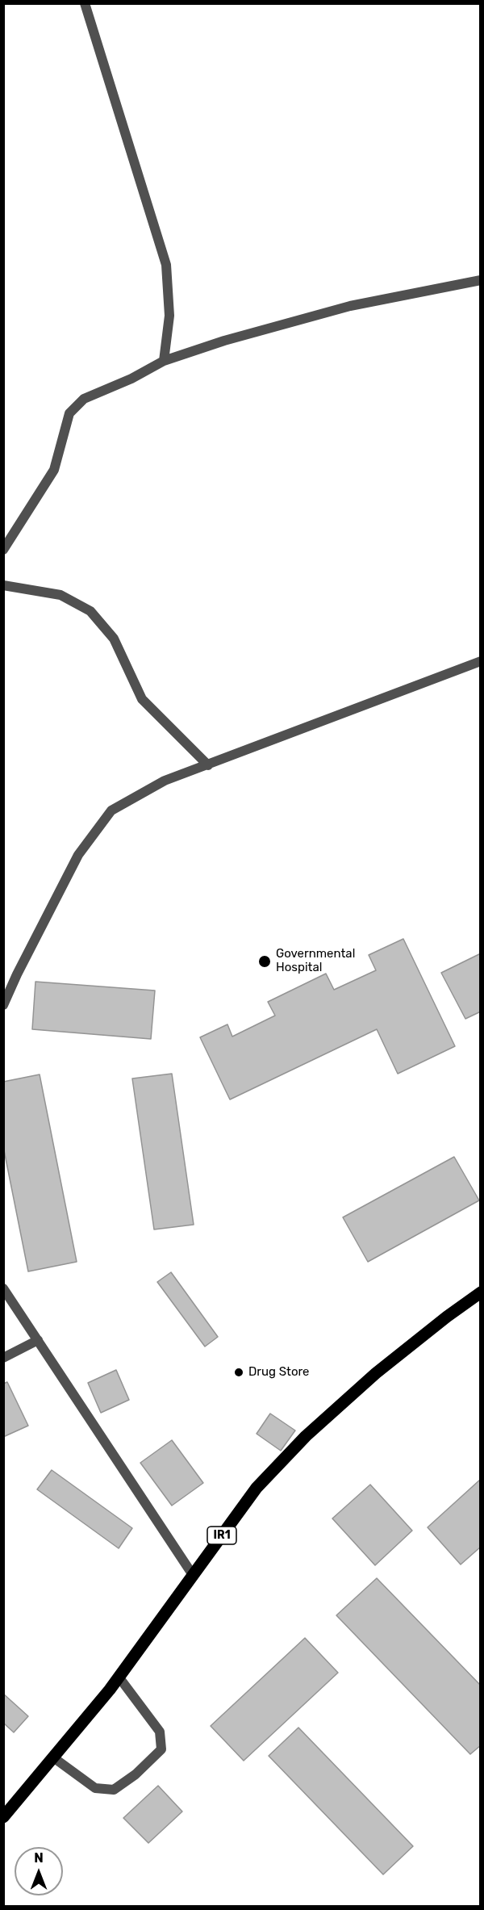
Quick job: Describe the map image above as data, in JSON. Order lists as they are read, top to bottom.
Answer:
{
  "streets": {
    "main road": ["IR1"]
  },
  "places": ["Governmental Hospital", "Drug Store"],
  "north": "top"
}
